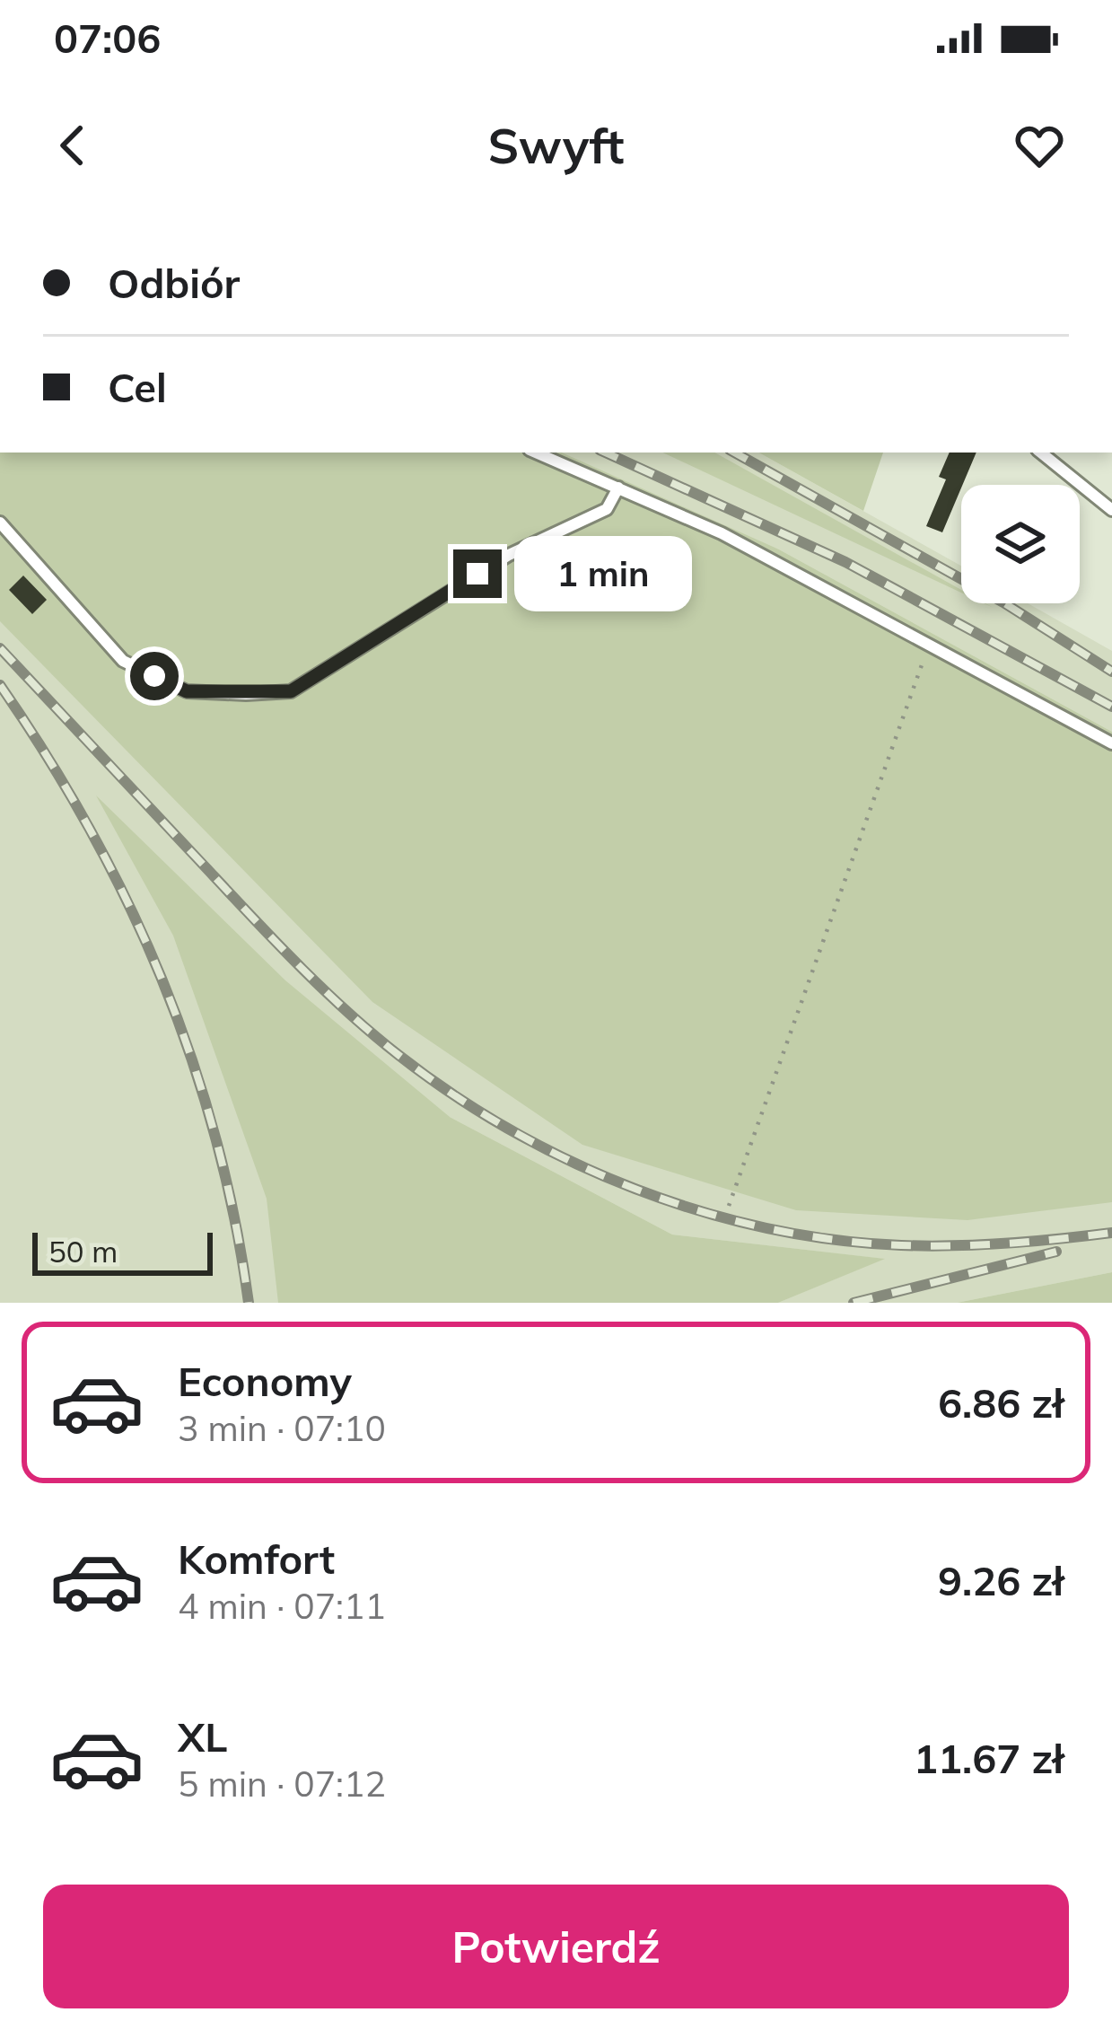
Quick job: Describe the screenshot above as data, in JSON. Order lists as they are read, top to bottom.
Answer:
{
  "scale_bar": "50 m",
  "page": {
    "status": "07:06",
    "header": "Swyft",
    "banner": ["Odbiór", "Cel"],
    "bubble": "1 min",
    "scale": "50 m",
    "list": [
      {
        "name": "Economy",
        "note": "3 min · 07:10",
        "value": "6.86 zł"
      },
      {
        "name": "Komfort",
        "note": "4 min · 07:11",
        "value": "9.26 zł"
      },
      {
        "name": "XL",
        "note": "5 min · 07:12",
        "value": "11.67 zł"
      }
    ],
    "buttons": "Potwierdź"
  }
}
